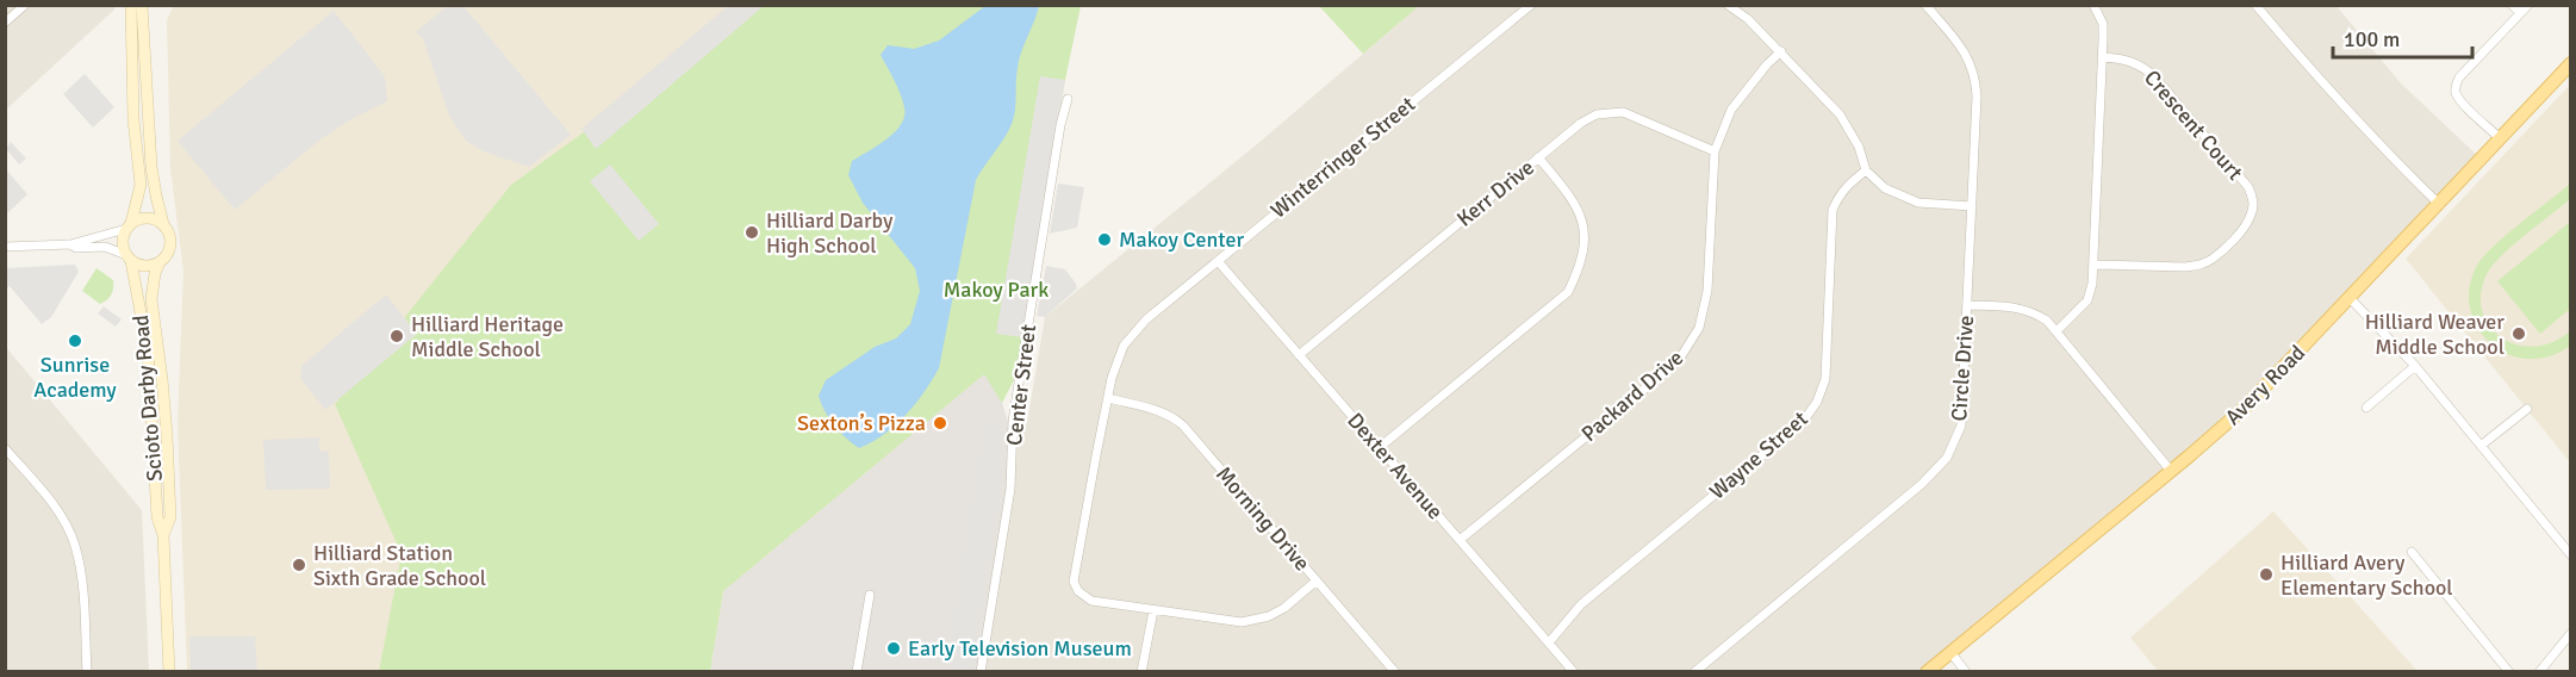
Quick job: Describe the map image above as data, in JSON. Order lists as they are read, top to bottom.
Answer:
{
  "streets": {
    "main road": ["Avery Road", "Scioto Darby Road"],
    "street": [
      "Crescent Court",
      "Winterringer Street",
      "Kerr Drive",
      "Circle Drive",
      "Center Street",
      "Packard Drive",
      "Wayne Street",
      "Dexter Avenue",
      "Morning Drive"
    ]
  },
  "crossings": [
    ["Winterringer Street", "Dexter Avenue"],
    ["Winterringer Street", "Morning Drive"],
    ["Kerr Drive", "Packard Drive"],
    ["Kerr Drive", "Dexter Avenue"],
    ["Packard Drive", "Dexter Avenue"],
    ["Wayne Street", "Dexter Avenue"]
  ],
  "parks": ["Makoy Park"],
  "places": [
    "Hilliard Darby High School",
    "Makoy Center",
    "Hilliard Weaver Middle School",
    "Hilliard Heritage Middle School",
    "Sunrise Academy",
    "Sexton’s Pizza",
    "Hilliard Station Sixth Grade School",
    "Hilliard Avery Elementary School",
    "Early Television Museum"
  ],
  "scale_bar": "100 m"
}
